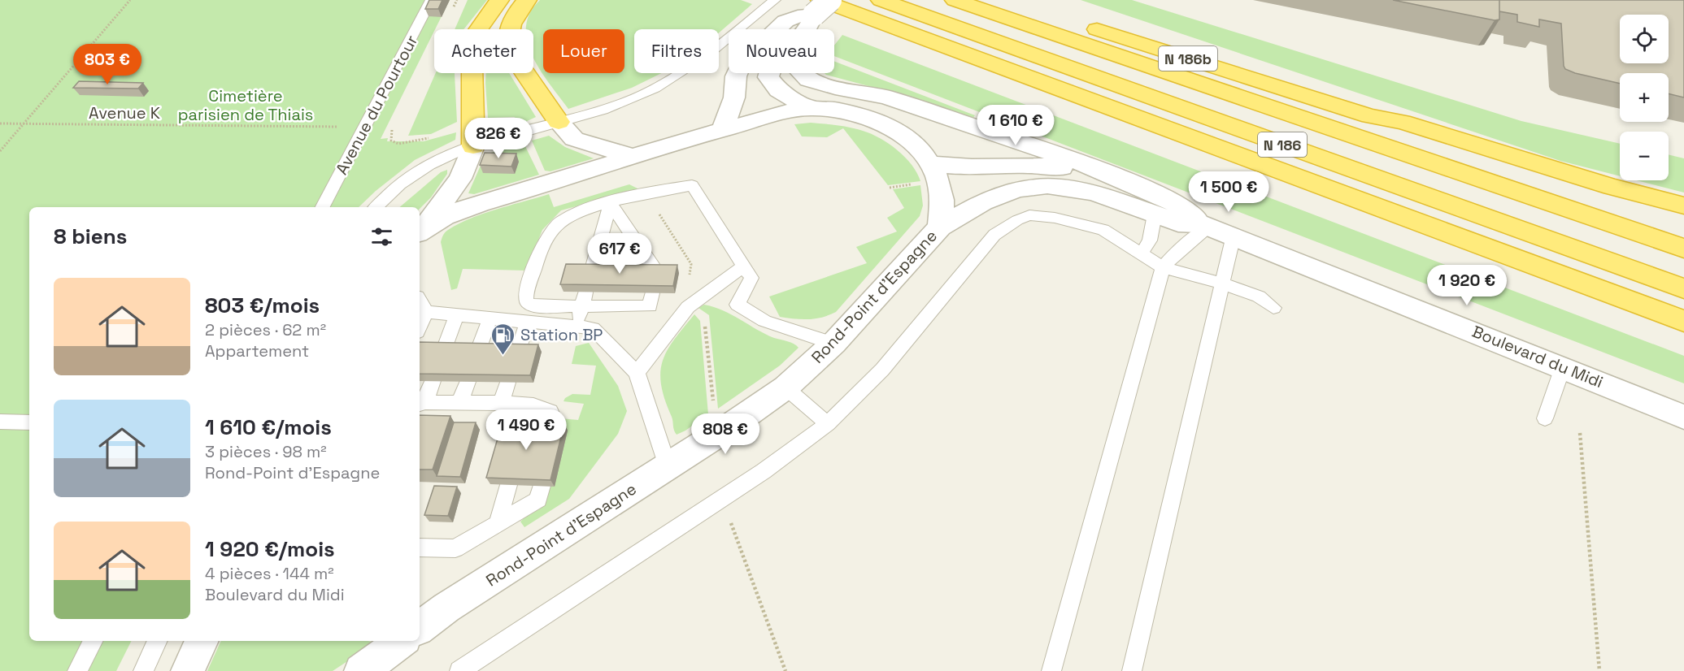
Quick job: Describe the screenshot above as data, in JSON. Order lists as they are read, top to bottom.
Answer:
{
  "streets": {
    "highway": ["N 186b", "N 186"],
    "street": ["Rond-Point d'Espagne", "Boulevard du Midi"],
    "lane": ["Avenue du Pourtour"],
    "path": ["Avenue K"]
  },
  "crossings": [
    ["Avenue du Pourtour", "Avenue K"]
  ],
  "parks": ["Cimetière parisien de Thiais"],
  "places": {
    "fuel station": ["Station BP"]
  },
  "page": {
    "map_buttons": ["+", "−"],
    "chip": [
      "Acheter",
      "Louer",
      "Filtres",
      "Nouveau"
    ],
    "price": [
      "803 €",
      "1 610 €",
      "826 €",
      "1 500 €",
      "617 €",
      "1 920 €",
      "1 490 €",
      "808 €"
    ],
    "heading": "8 biens",
    "list": [
      {
        "name": "803 €/mois",
        "note": "2 pièces · 62 m² · Appartement"
      },
      {
        "name": "1 610 €/mois",
        "note": "3 pièces · 98 m² · Rond-Point d'Espagne"
      },
      {
        "name": "1 920 €/mois",
        "note": "4 pièces · 144 m² · Boulevard du Midi"
      }
    ]
  }
}
